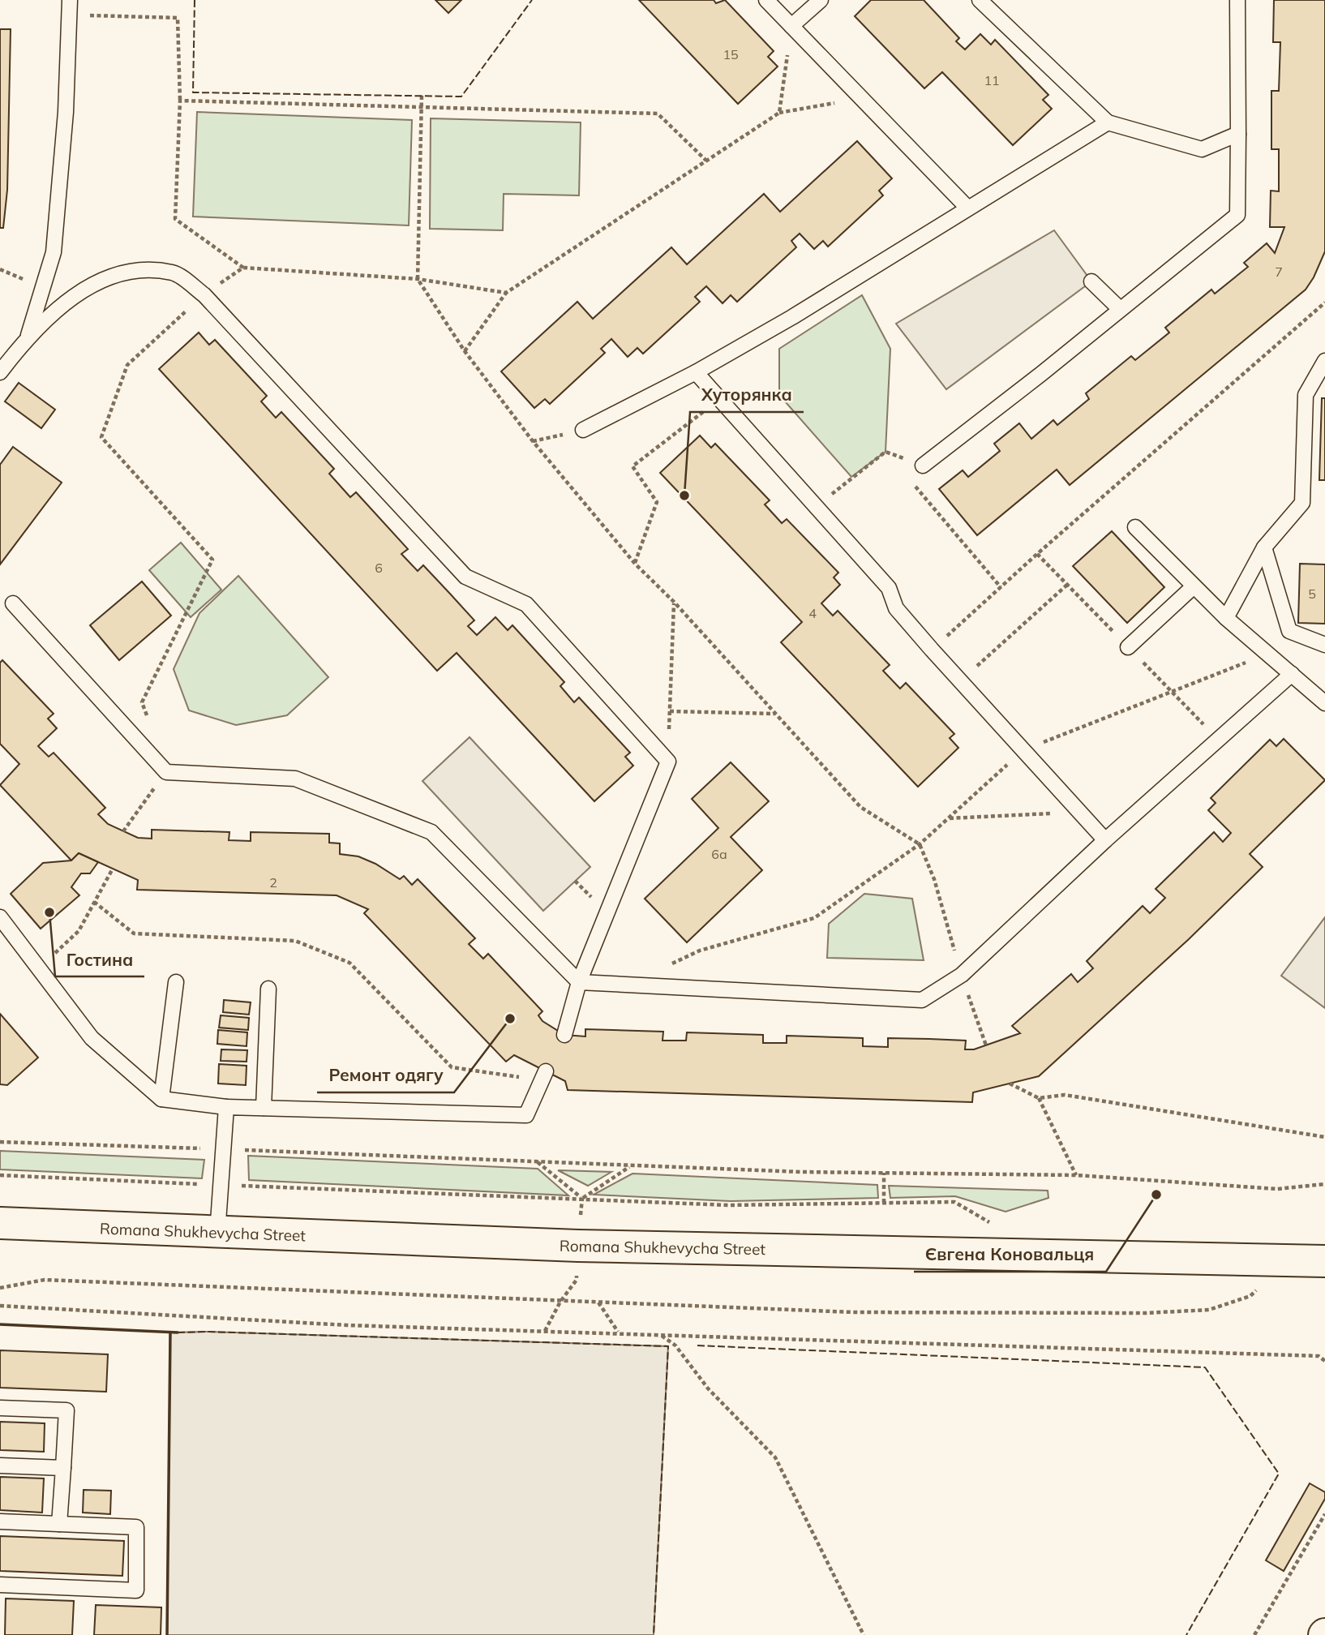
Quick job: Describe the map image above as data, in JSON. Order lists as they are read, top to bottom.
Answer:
{
  "streets": {
    "main road": ["Romana Shukhevycha Street"]
  },
  "places": [
    "Хуторянка",
    "Гостина",
    "Ремонт одягу",
    "Євгена Коновальця"
  ],
  "house_numbers": [
    "15",
    "11",
    "7",
    "6",
    "5",
    "4",
    "6а",
    "2"
  ]
}
